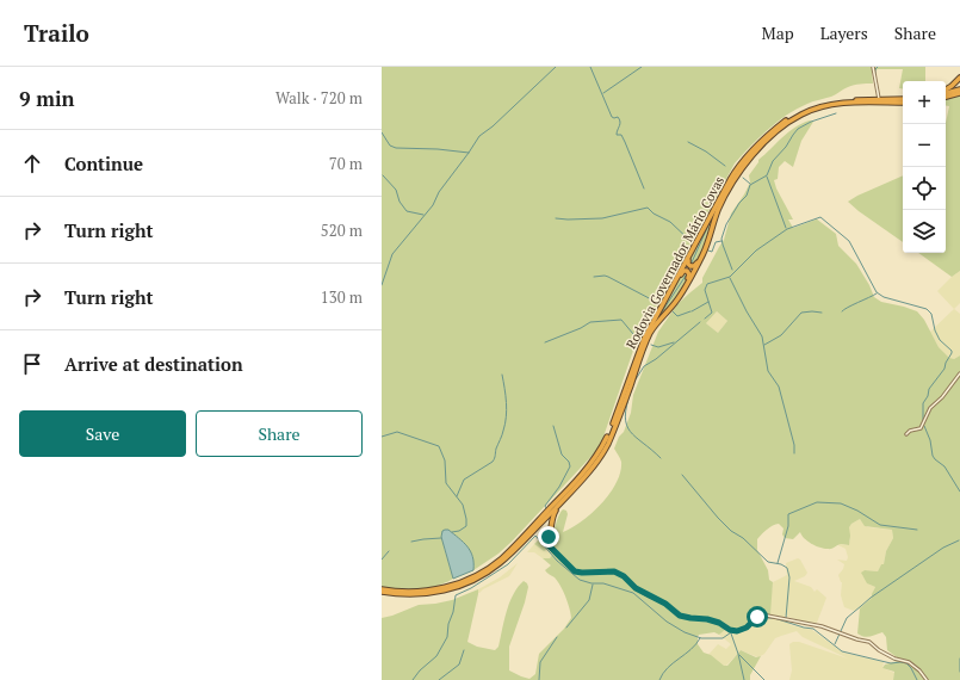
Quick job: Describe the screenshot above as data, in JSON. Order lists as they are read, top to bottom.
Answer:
{
  "streets": {
    "highway": ["Rodovia Governador Mário Covas"]
  },
  "page": {
    "header": "Trailo",
    "nav": ["Map", "Layers", "Share"],
    "heading": ["9 min", "Walk · 720 m"],
    "map_buttons": ["+", "−"],
    "list": [
      ["Continue", "70 m"],
      ["Turn right", "520 m"],
      ["Turn right", "130 m"],
      "Arrive at destination"
    ],
    "buttons": ["Save", "Share"]
  }
}
